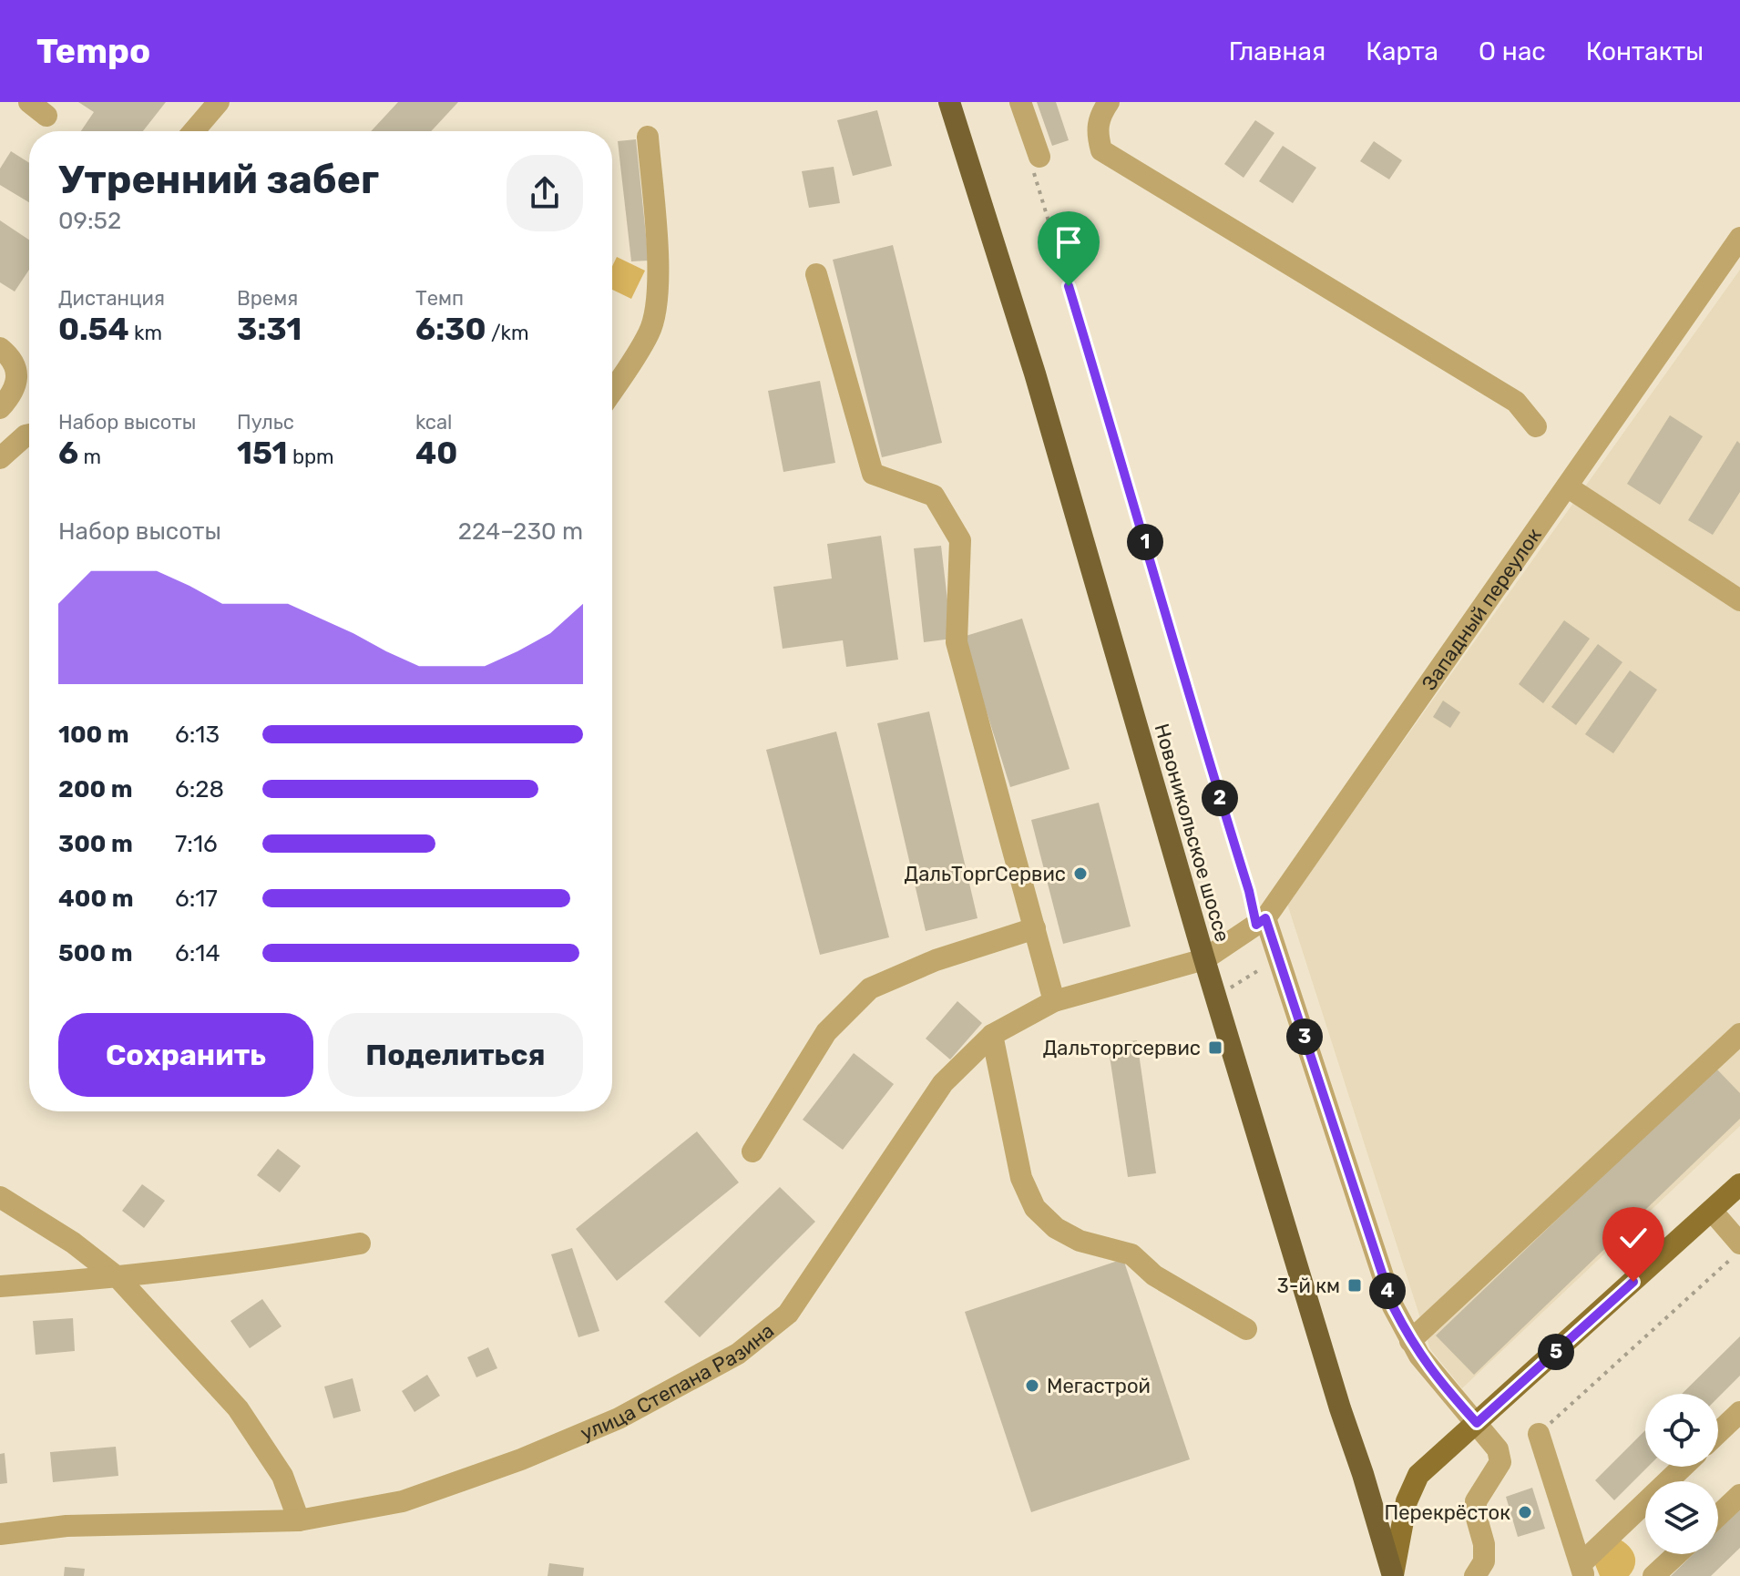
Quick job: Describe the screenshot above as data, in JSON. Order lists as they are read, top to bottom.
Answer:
{
  "streets": {
    "highway": ["Новоникольское шоссе"],
    "street": ["Западный переулок", "улица Степана Разина"]
  },
  "crossings": [
    ["Западный переулок", "Новоникольское шоссе"],
    ["Западный переулок", "улица Степана Разина"],
    ["Новоникольское шоссе", "улица Степана Разина"]
  ],
  "places": {
    "other": ["ДальТоргСервис", "Мегастрой", "Перекрёсток"],
    "transit": ["Дальторгсервис", "3-й км"]
  },
  "page": {
    "header": "Tempo",
    "nav": [
      "Главная",
      "Карта",
      "О нас",
      "Контакты"
    ],
    "heading": ["Утренний забег", "09:52"],
    "stats": [
      ["Дистанция", "0.54 km"],
      ["Время", "3:31"],
      ["Темп", "6:30 /km"],
      ["Набор высоты", "6 m"],
      ["Пульс", "151 bpm"],
      ["kcal", "40"]
    ],
    "chart": ["Набор высоты", "224–230 m"],
    "pins": [
      "1",
      "2",
      "3",
      "4",
      "5"
    ],
    "list": [
      {
        "name": "100 m",
        "note": "6:13"
      },
      {
        "name": "200 m",
        "note": "6:28"
      },
      {
        "name": "300 m",
        "note": "7:16"
      },
      {
        "name": "400 m",
        "note": "6:17"
      },
      {
        "name": "500 m",
        "note": "6:14"
      }
    ],
    "buttons": ["Сохранить", "Поделиться"]
  }
}
